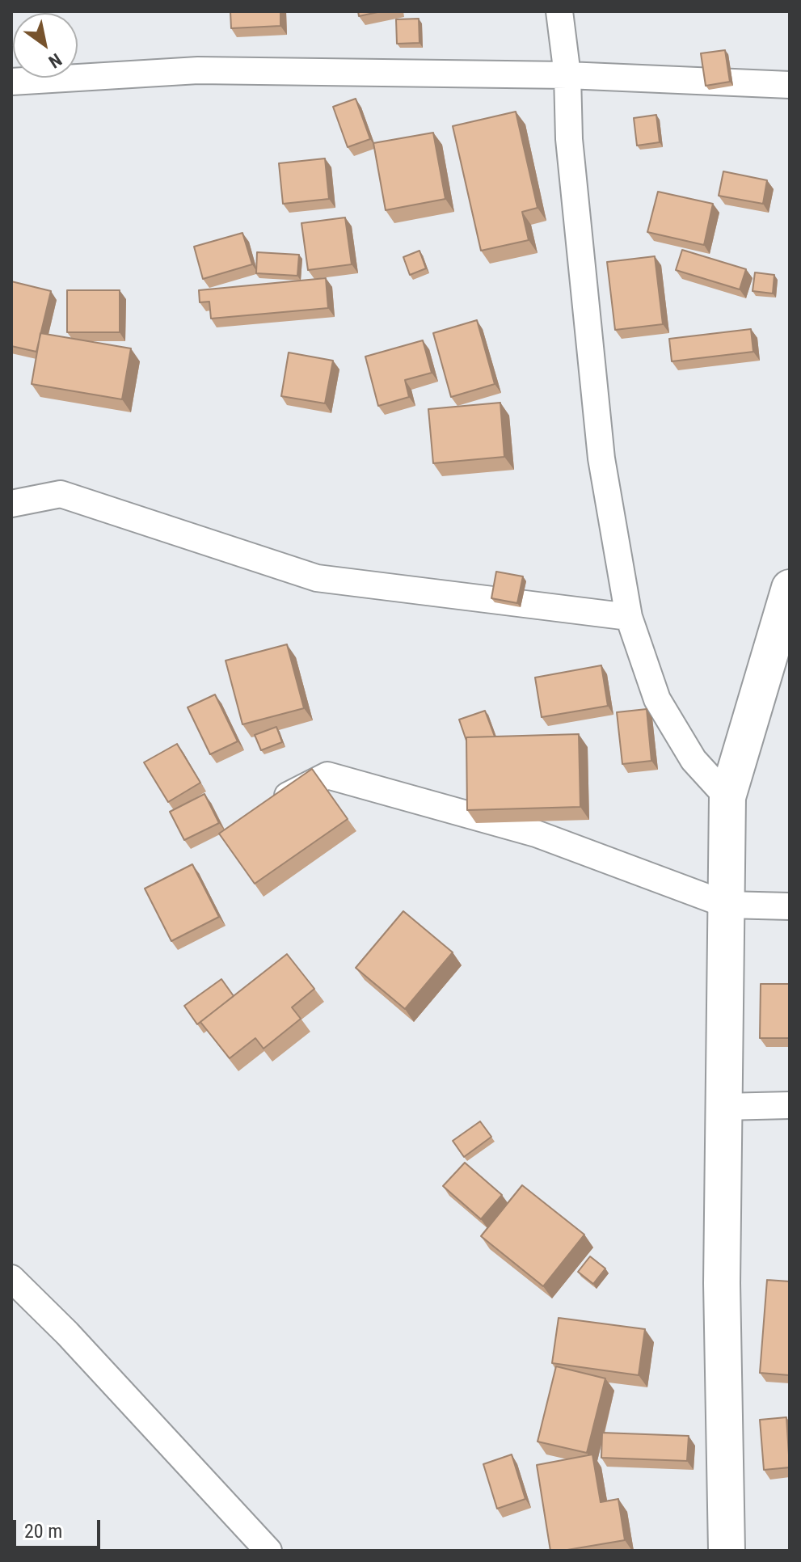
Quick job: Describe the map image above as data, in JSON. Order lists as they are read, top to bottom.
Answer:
{
  "scale_bar": "20 m",
  "north": "bottom right"
}
